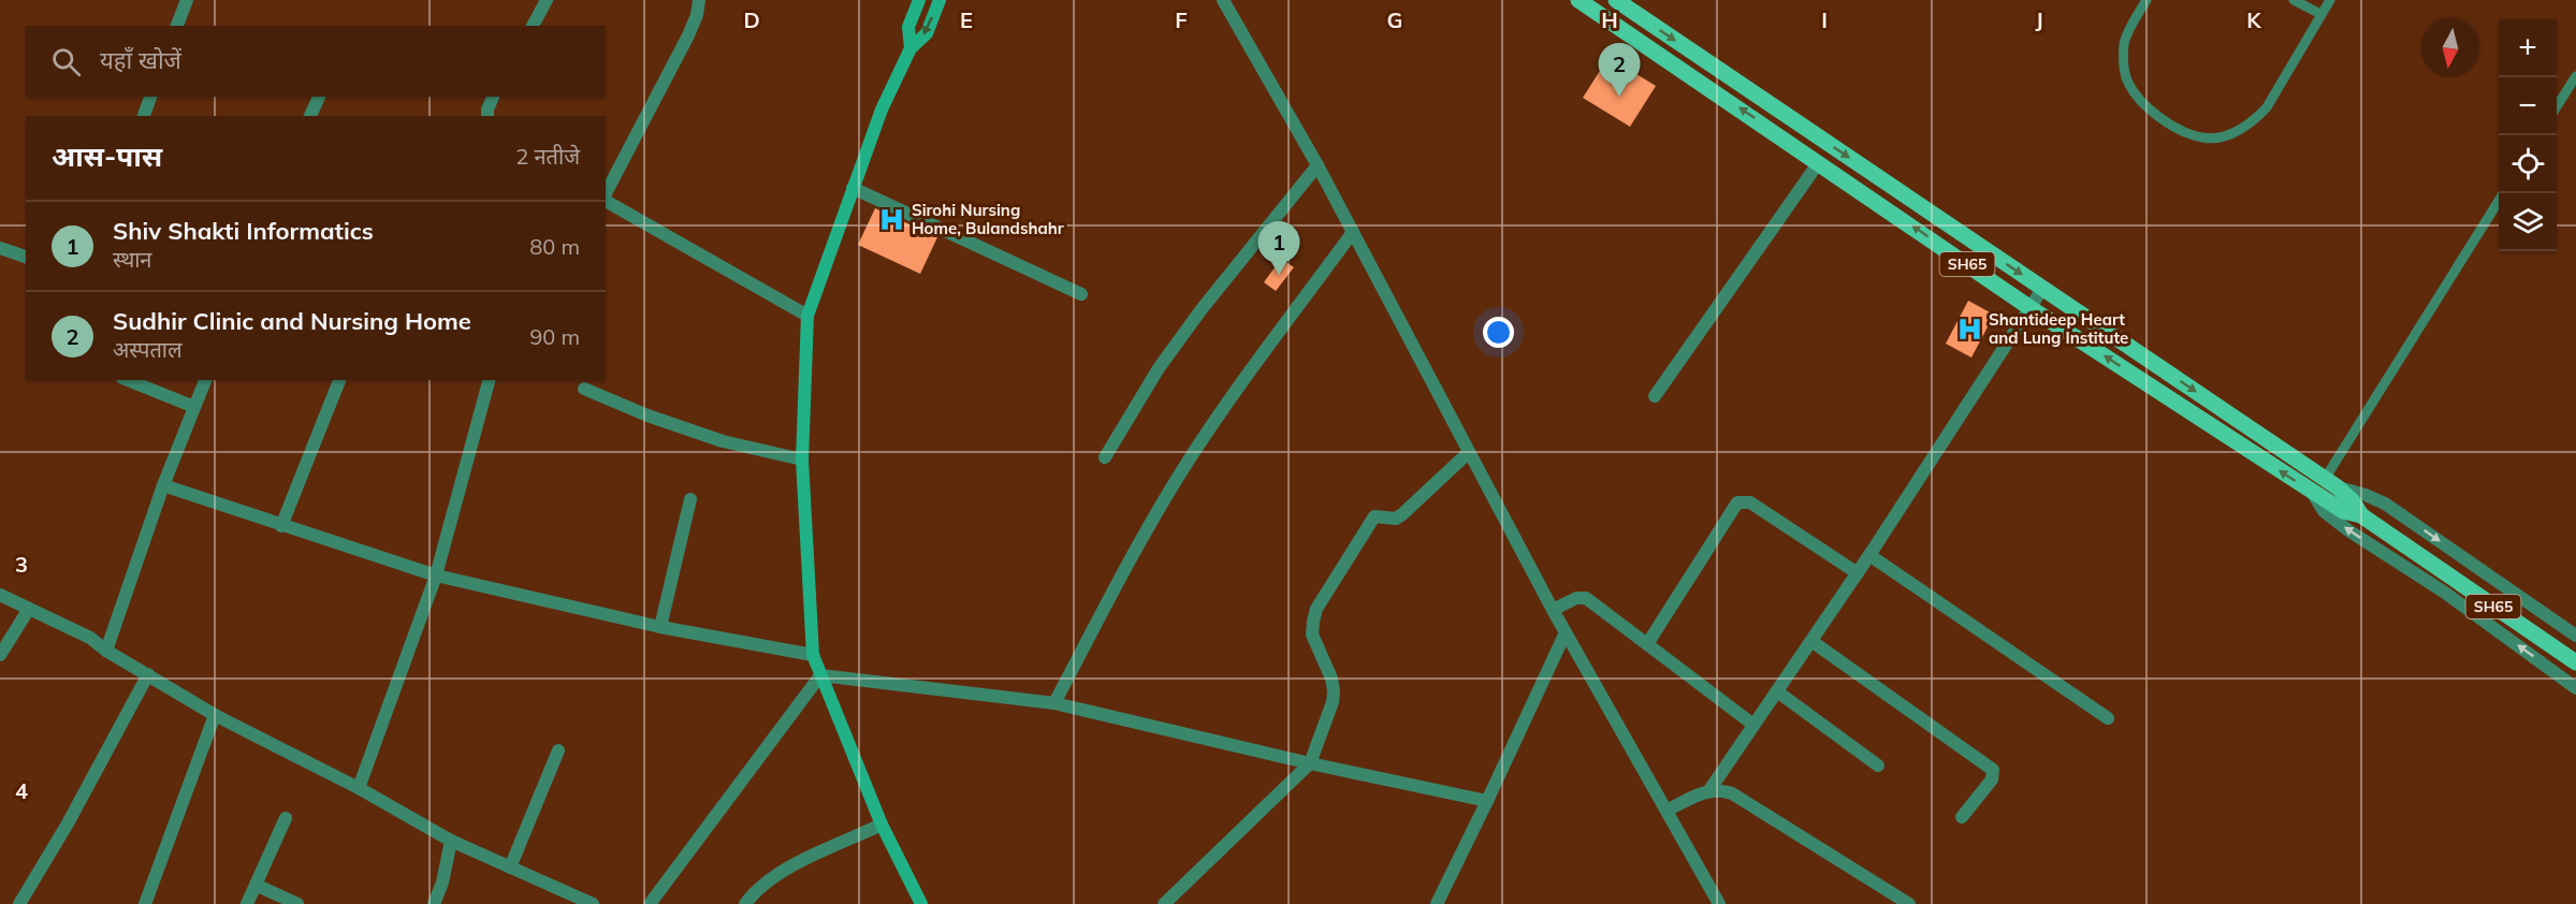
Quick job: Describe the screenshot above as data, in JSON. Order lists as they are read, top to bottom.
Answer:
{
  "streets": {
    "main road": ["SH65"]
  },
  "places": {
    "hospital": ["Sirohi Nursing Home, Bulandshahr", "Shantideep Heart and Lung Institute"]
  },
  "north": "bottom",
  "page": {
    "map_buttons": ["+", "−"],
    "search": "यहाँ खोजें",
    "pins": ["2", "1"],
    "heading": ["आस-पास", "2 नतीजे"],
    "list": [
      {
        "mark": "1",
        "name": "Shiv Shakti Informatics",
        "note": "स्थान",
        "value": "80 m"
      },
      {
        "mark": "2",
        "name": "Sudhir Clinic and Nursing Home",
        "note": "अस्पताल",
        "value": "90 m"
      }
    ]
  },
  "grid": {
    "columns": [
      "D",
      "E",
      "F",
      "G",
      "H",
      "I",
      "J",
      "K"
    ],
    "rows": ["3", "4"]
  }
}
